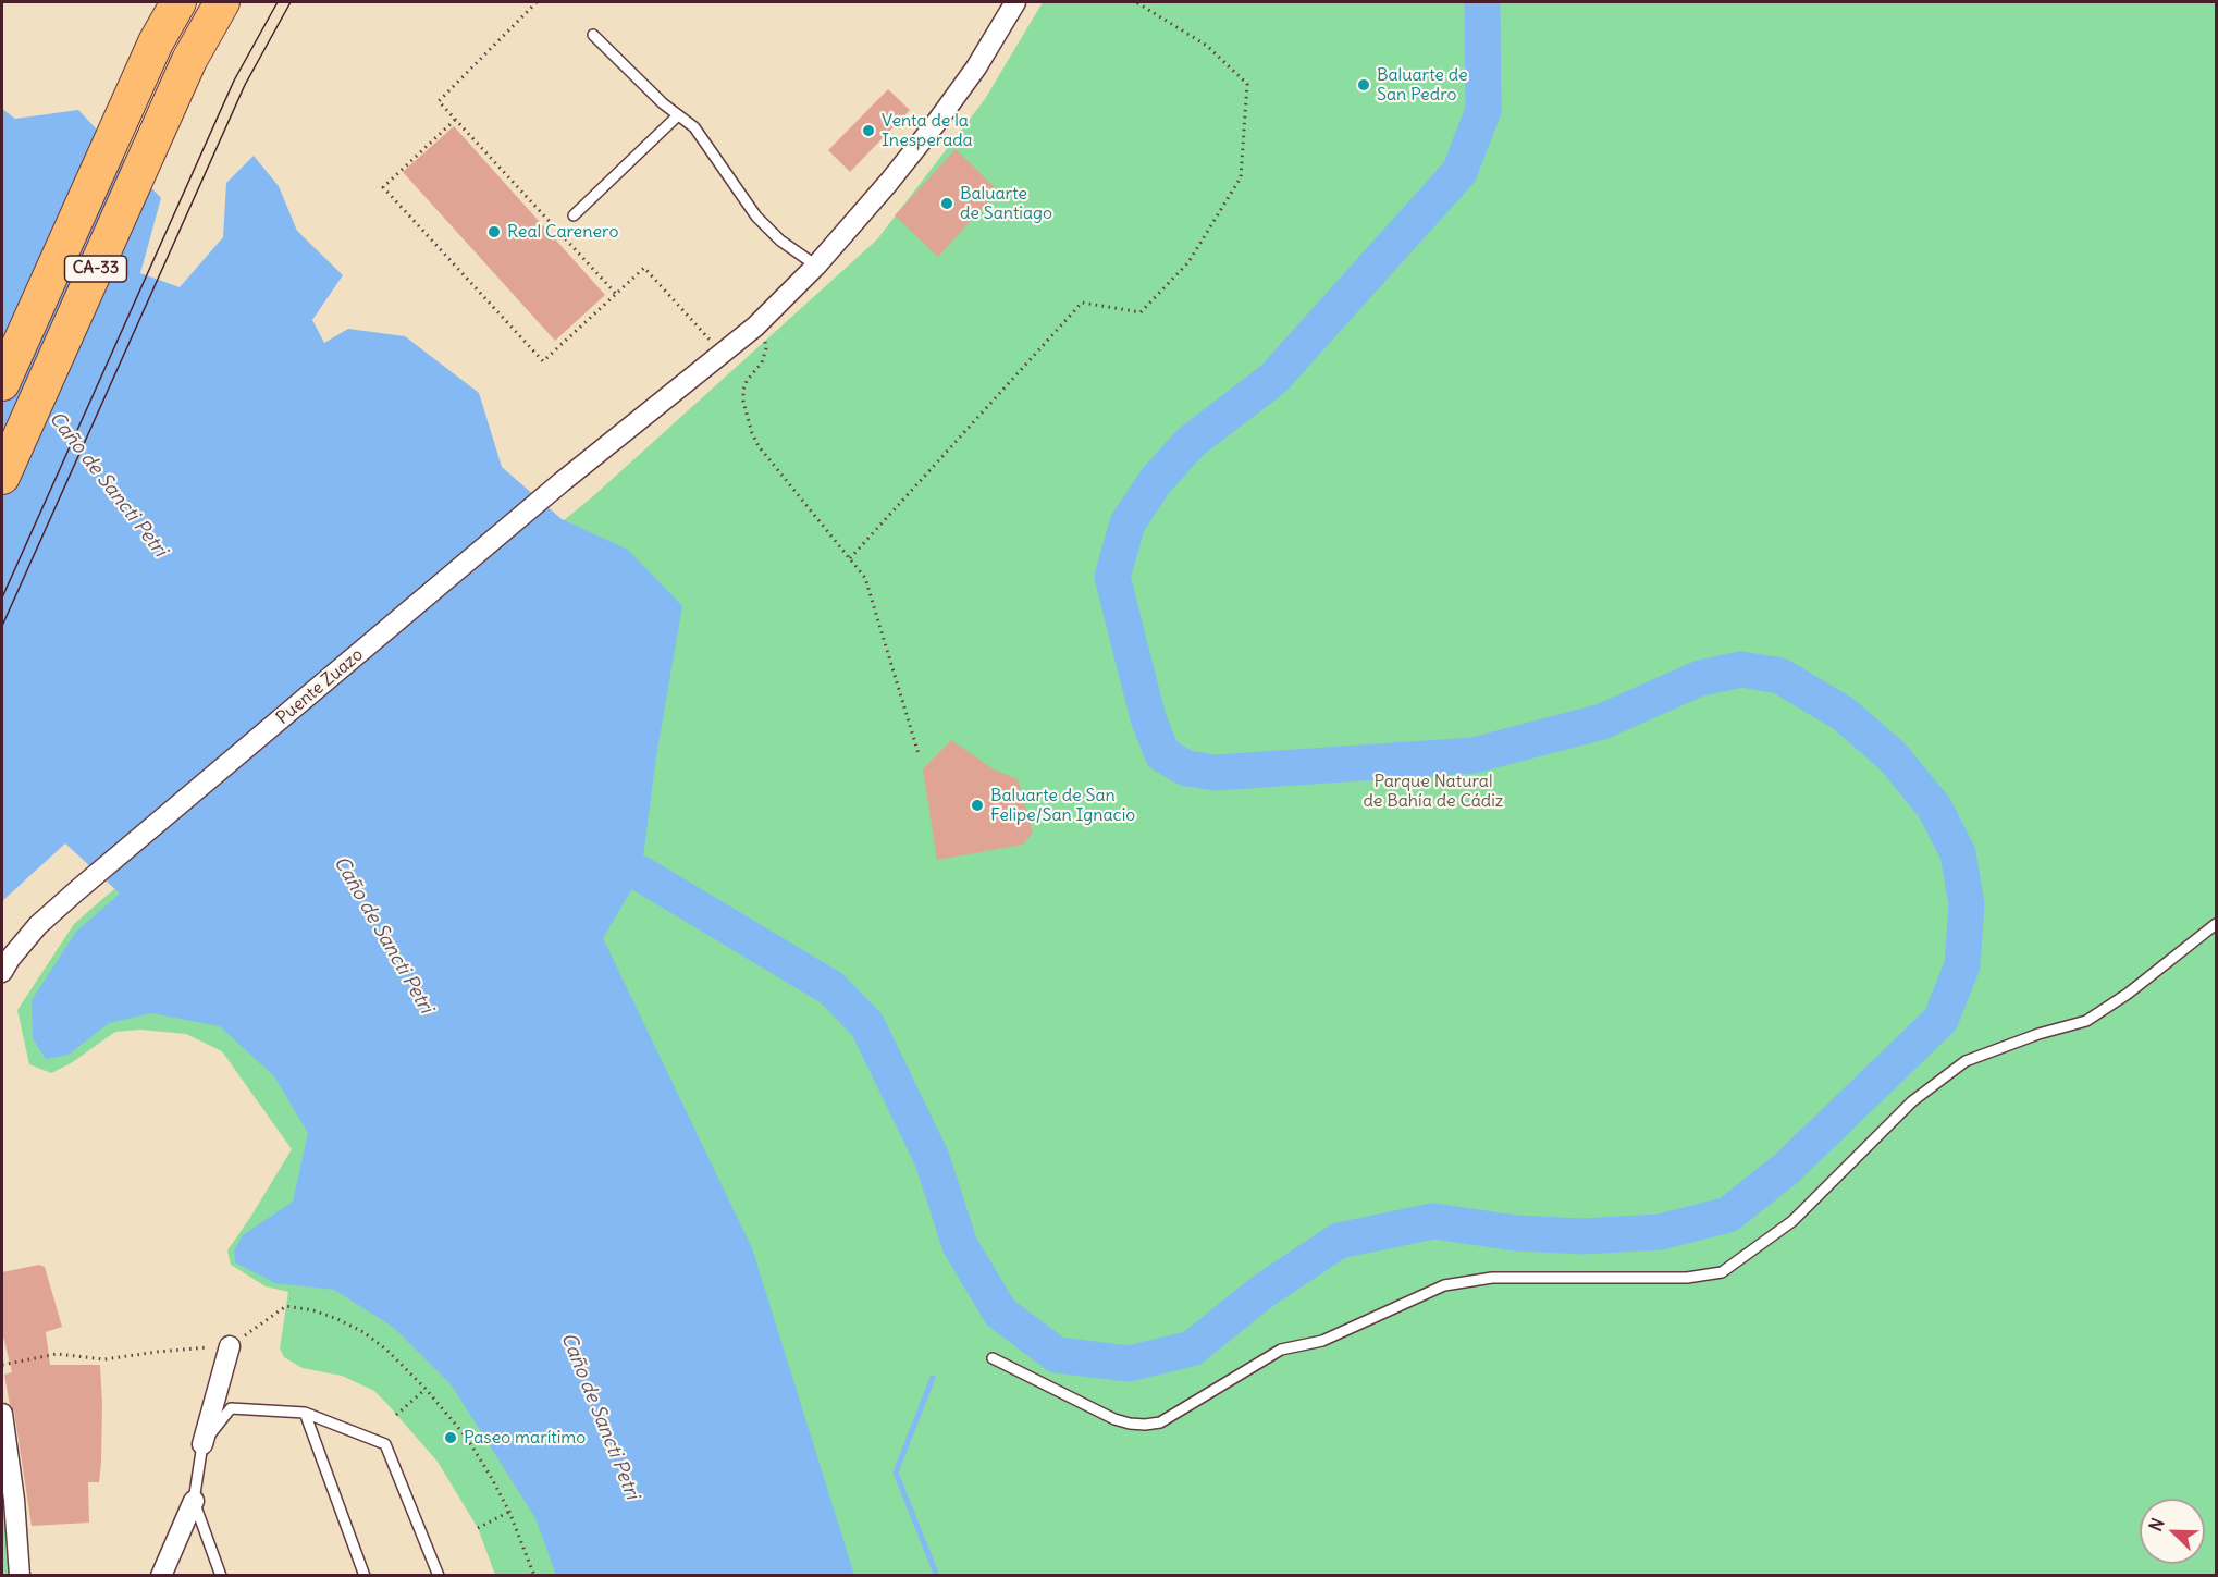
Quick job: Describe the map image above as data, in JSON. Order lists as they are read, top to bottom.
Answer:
{
  "streets": {
    "highway": ["CA-33"],
    "street": ["Puente Zuazo"]
  },
  "water": ["Caño de Sancti Petri"],
  "parks": ["Parque Natural de Bahía de Cádiz"],
  "places": [
    "Baluarte de San Pedro",
    "Venta de la Inesperada",
    "Baluarte de Santiago",
    "Real Carenero",
    "Baluarte de San Felipe/San Ignacio",
    "Paseo marítimo"
  ],
  "north": "top left"
}
